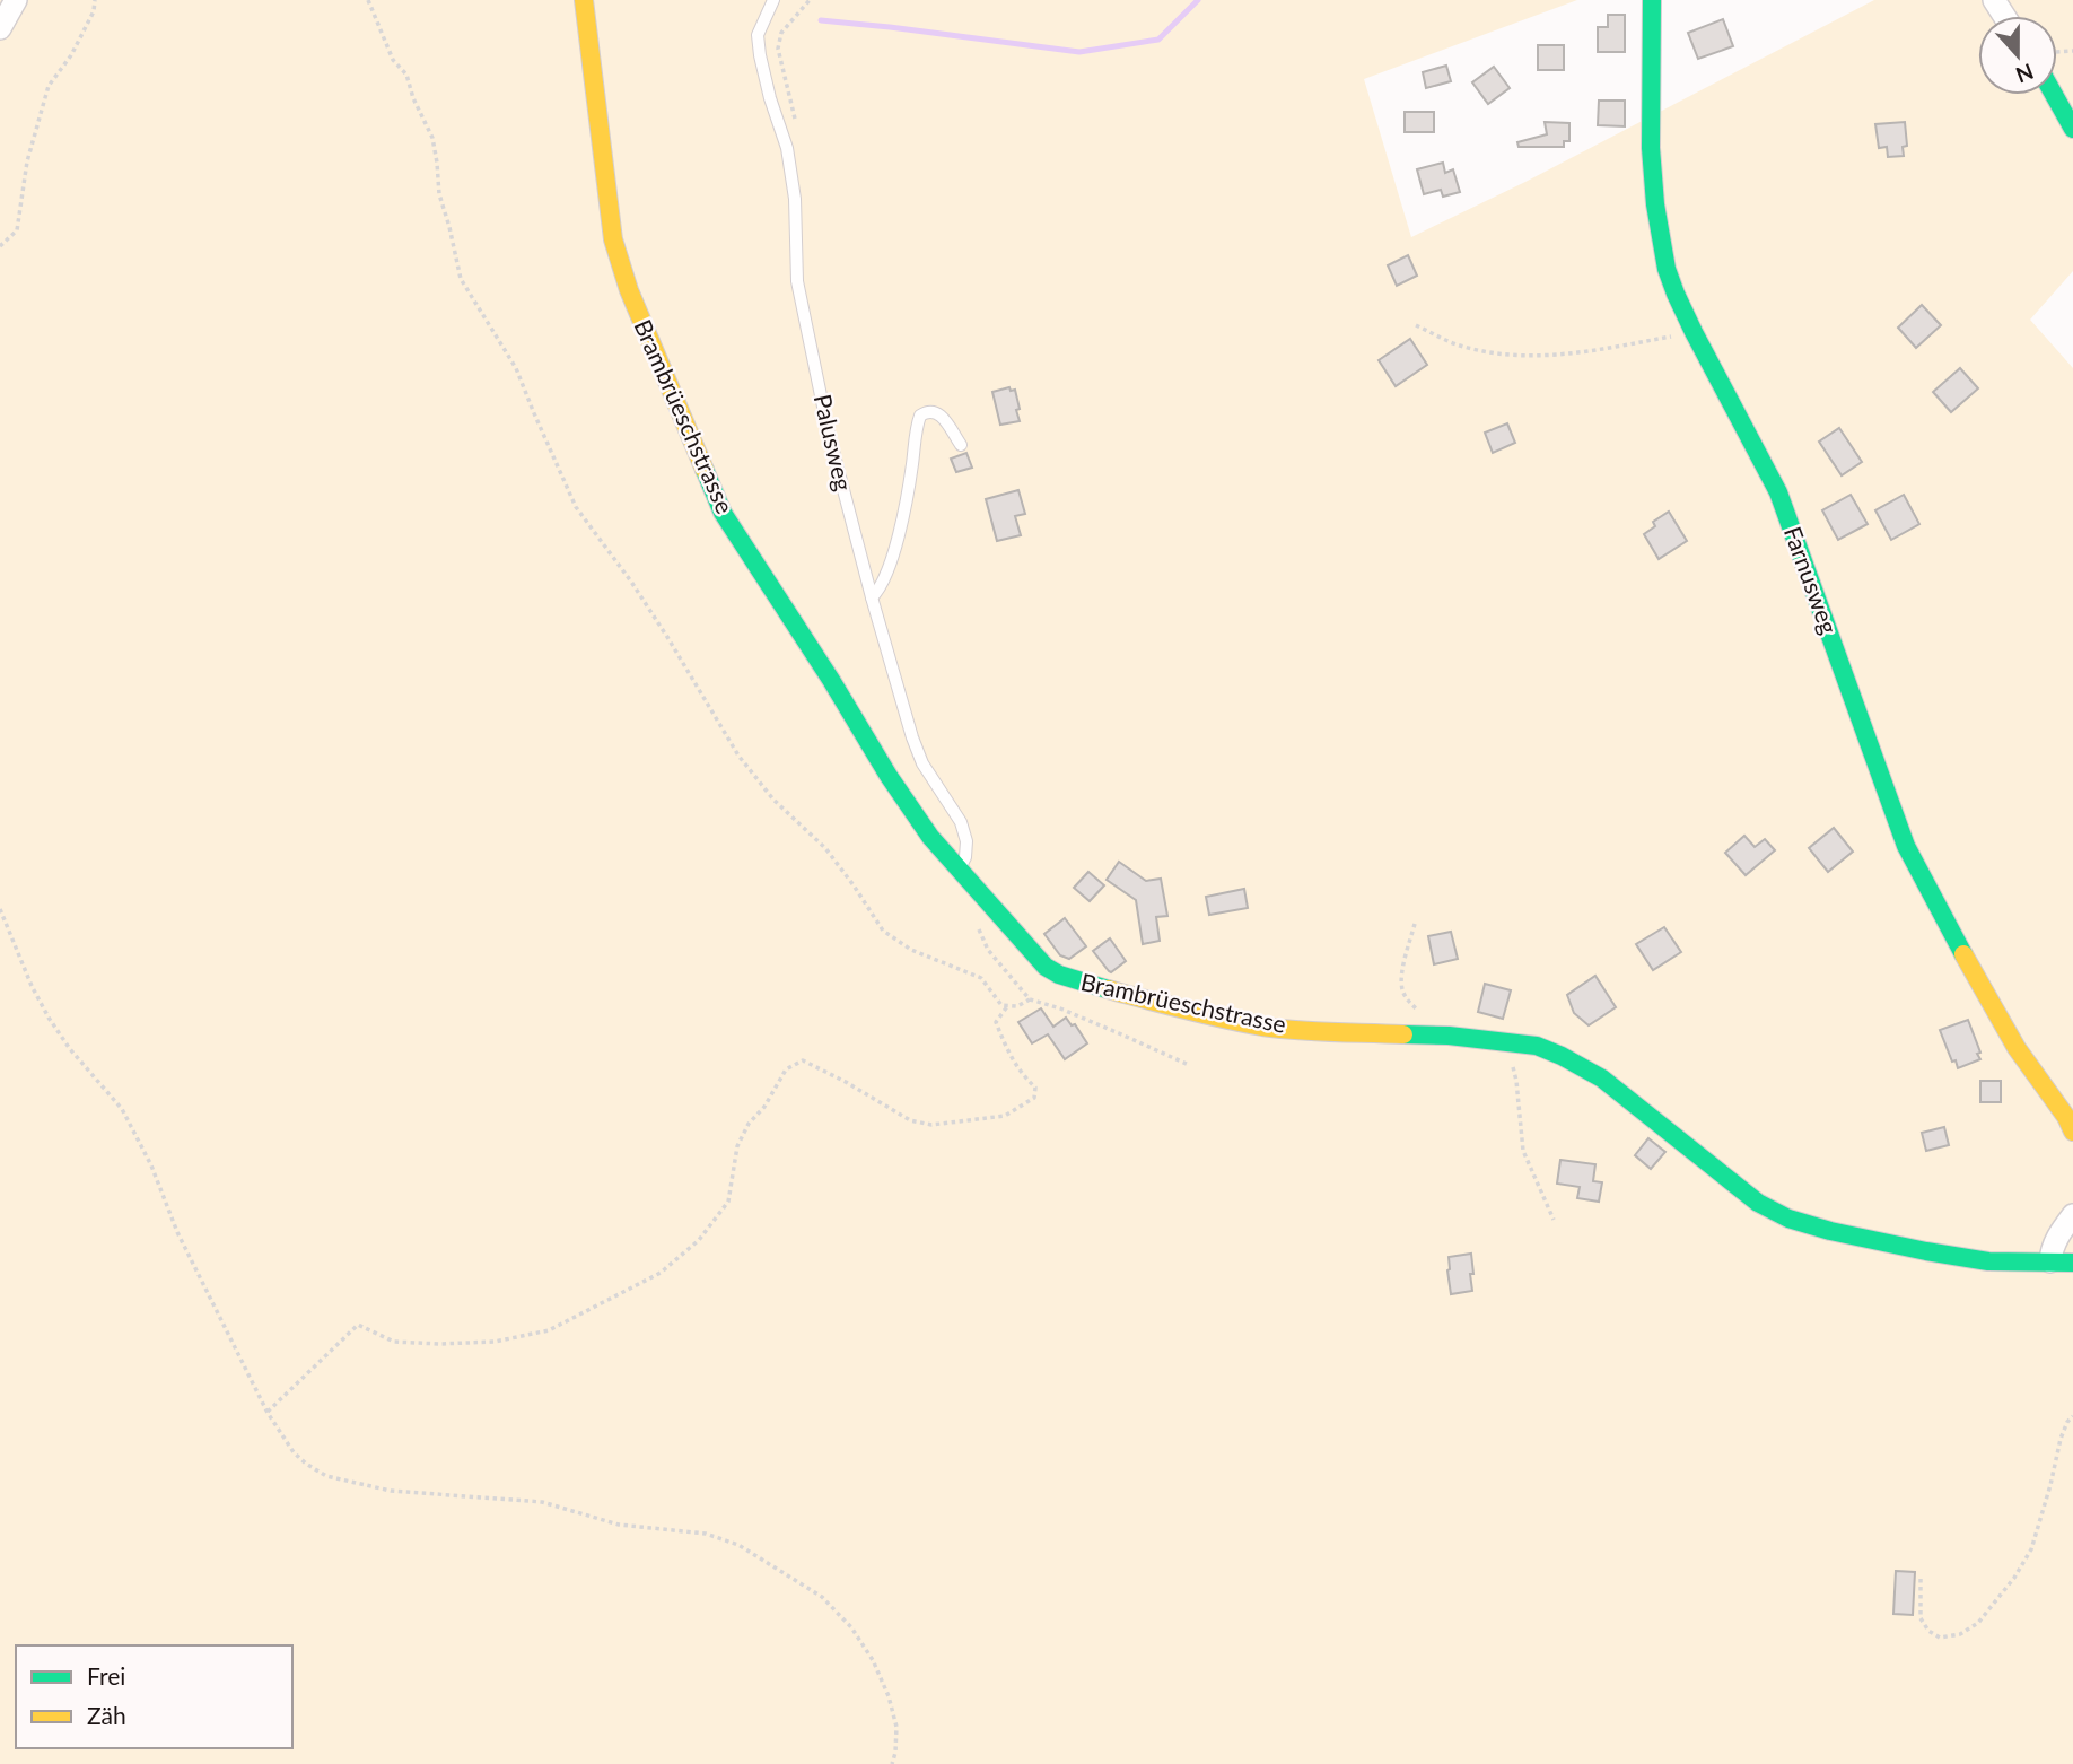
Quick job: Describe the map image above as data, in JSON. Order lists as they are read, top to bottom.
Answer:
{
  "streets": {
    "street": ["Brambrüeschstrasse", "Farnusweg"],
    "lane": ["Palusweg"]
  },
  "crossings": [
    ["Brambrüeschstrasse", "Palusweg"]
  ],
  "legend": ["Frei", "Zäh"],
  "north": "bottom"
}
